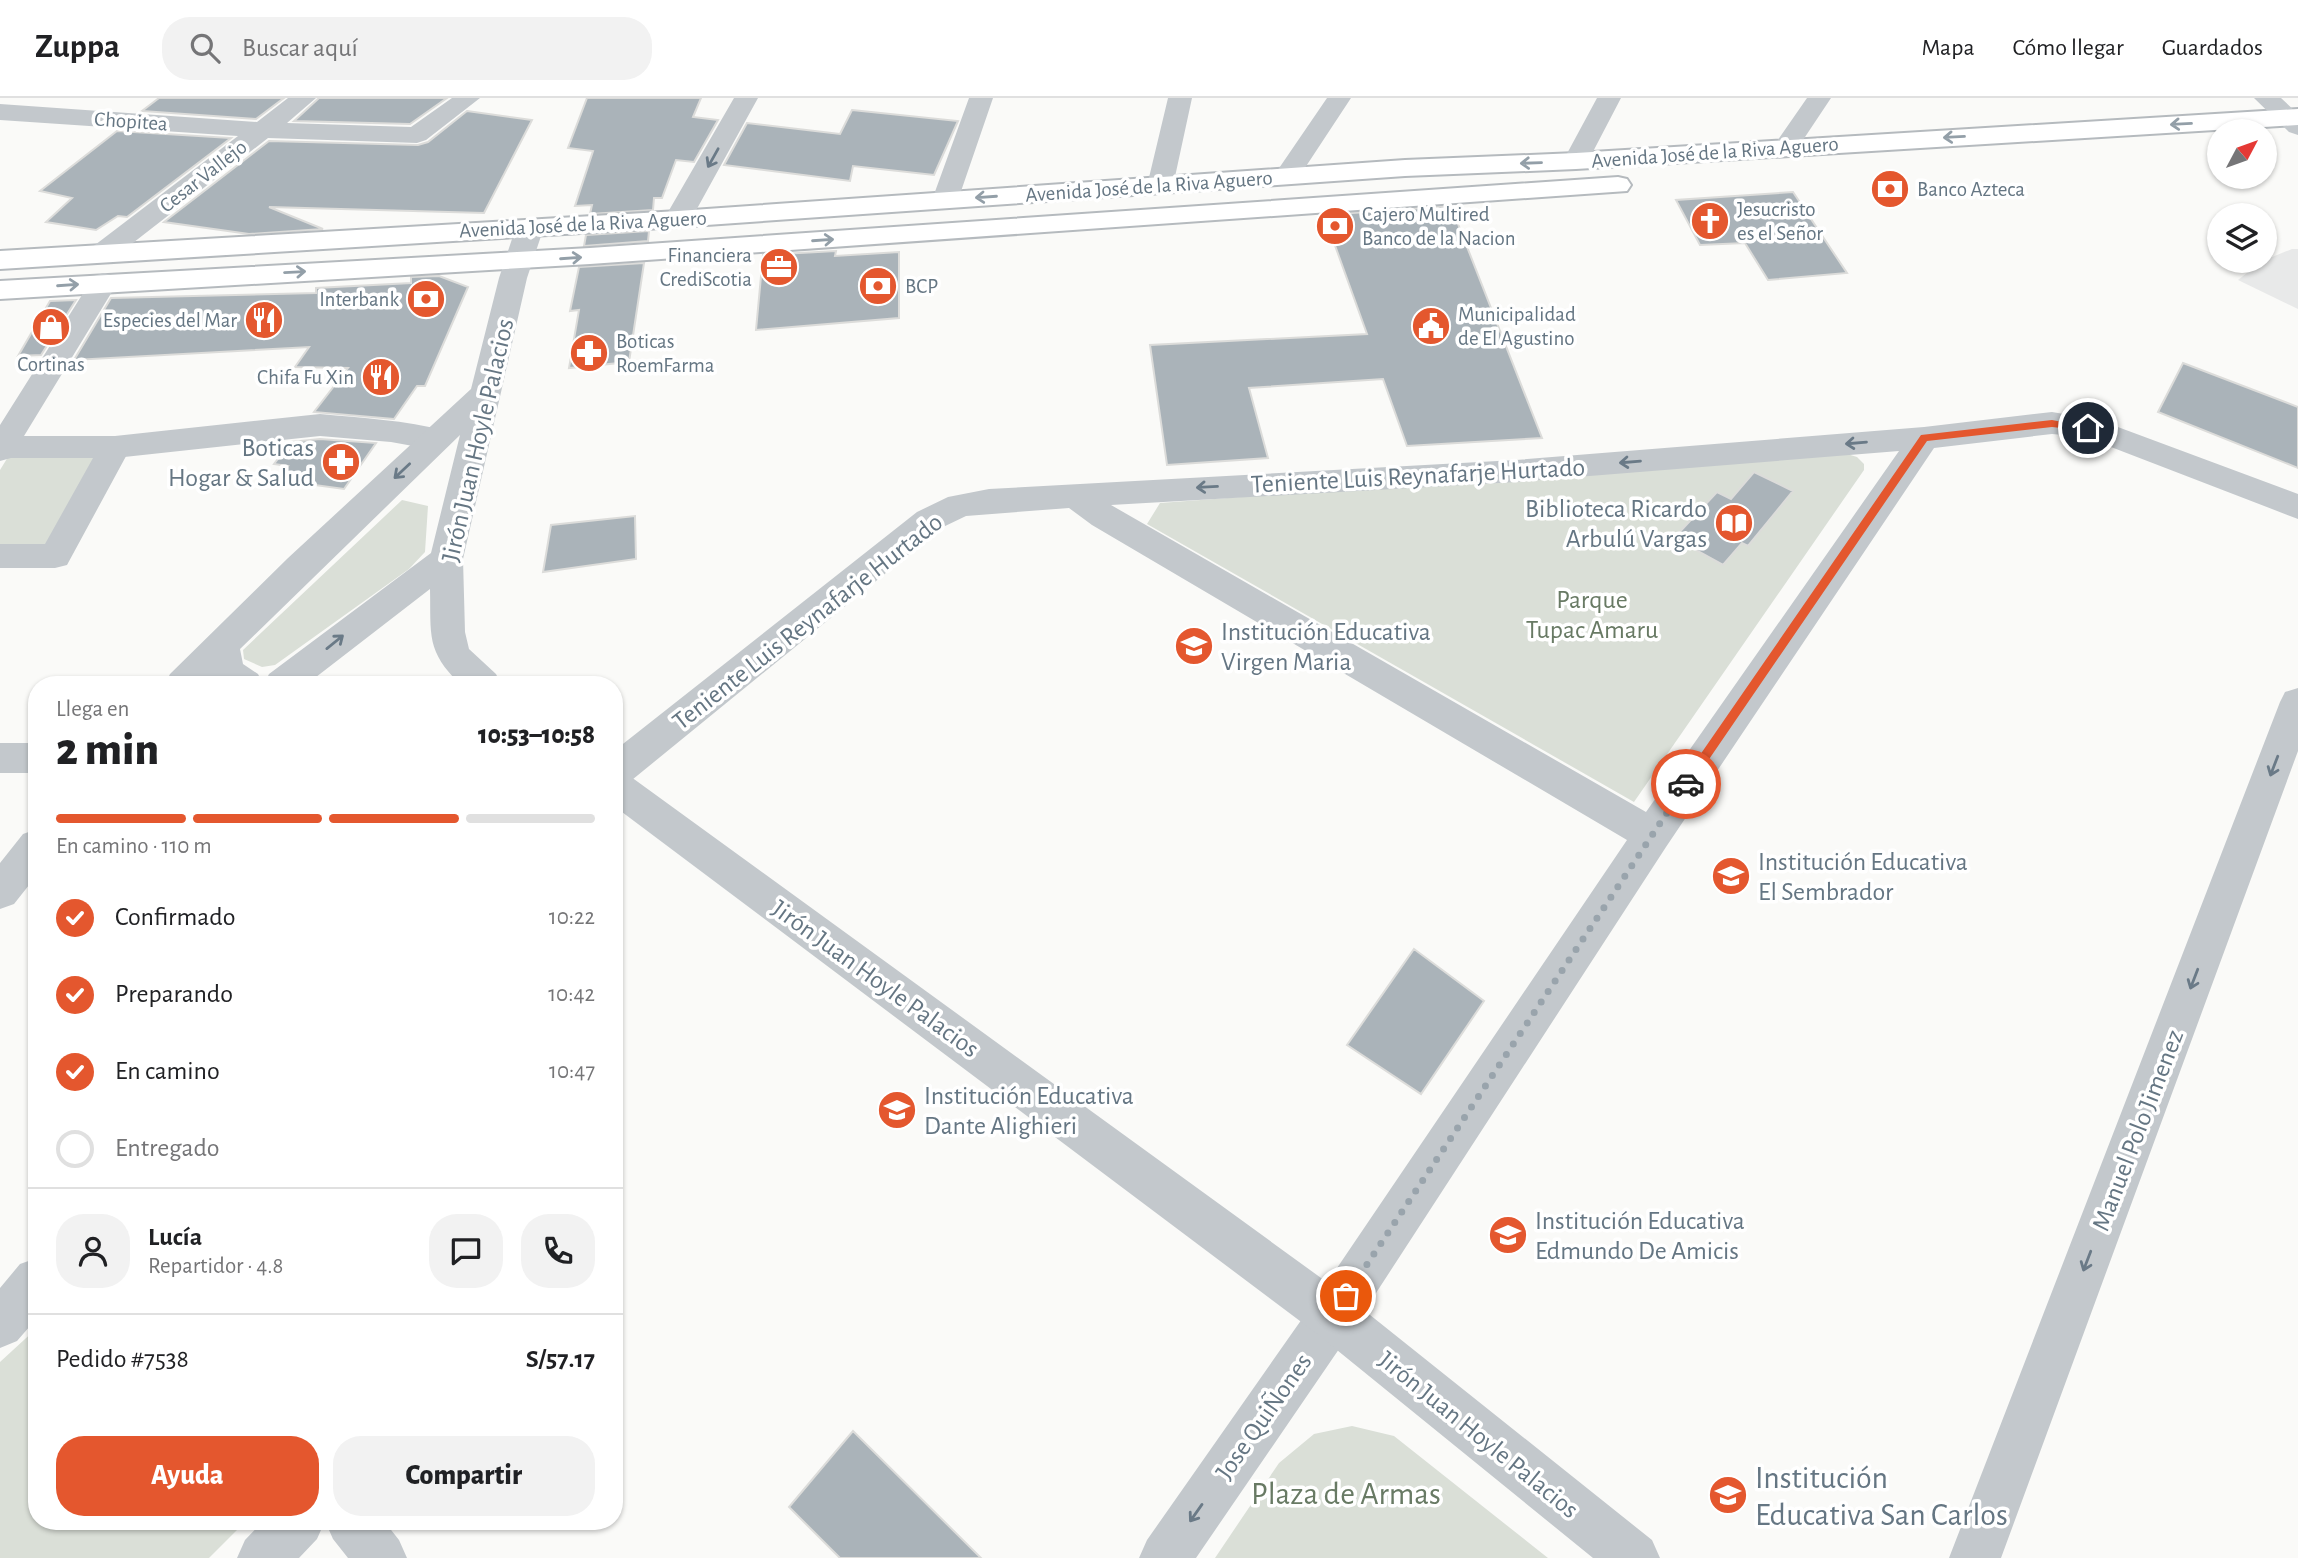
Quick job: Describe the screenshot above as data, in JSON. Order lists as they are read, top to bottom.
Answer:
{
  "streets": {
    "main road": ["Avenida José de la Riva Aguero"],
    "street": [
      "Chopitea",
      "Cesar Vallejo",
      "Jirón Juan Hoyle Palacios",
      "Teniente Luis Reynafarje Hurtado",
      "Manuel Polo Jimenez",
      "Jose QuiÑones"
    ]
  },
  "crossings": [
    ["Chopitea", "Cesar Vallejo"],
    ["Avenida José de la Riva Aguero", "Cesar Vallejo"],
    ["Avenida José de la Riva Aguero", "Jirón Juan Hoyle Palacios"],
    ["Jirón Juan Hoyle Palacios", "Jose QuiÑones"],
    ["Teniente Luis Reynafarje Hurtado", "Jose QuiÑones"]
  ],
  "one_way": ["Teniente Luis Reynafarje Hurtado", "Manuel Polo Jimenez"],
  "parks": ["Parque Tupac Amaru", "Plaza de Armas"],
  "places": {
    "bank": [
      "Banco Azteca",
      "Cajero Multired Banco de la Nacion",
      "BCP",
      "Interbank"
    ],
    "church": ["Jesucristo es el Señor"],
    "office": ["Financiera CrediScotia"],
    "restaurant": ["Especies del Mar", "Chifa Fu Xin"],
    "public building": ["Municipalidad de El Agustino"],
    "shop": ["Cortinas"],
    "pharmacy": ["Boticas RoemFarma", "Boticas Hogar & Salud"],
    "library": ["Biblioteca Ricardo Arbulú Vargas"],
    "school or university": [
      "Institución Educativa Virgen Maria",
      "Institución Educativa El Sembrador",
      "Institución Educativa Dante Alighieri",
      "Institución Educativa Edmundo De Amicis",
      "Institución Educativa San Carlos"
    ]
  },
  "north": "top right",
  "page": {
    "header": "Zuppa",
    "search": "Buscar aquí",
    "nav": ["Mapa", "Cómo llegar", "Guardados"],
    "heading": ["2 min", "Llega en", "10:53–10:58"],
    "panel": [
      "Lucía",
      "Repartidor · 4.8",
      "Pedido #7538",
      "S/57.17"
    ],
    "bar": "En camino · 110 m",
    "list": [
      ["Confirmado", "10:22"],
      ["Preparando", "10:42"],
      ["En camino", "10:47"],
      "Entregado"
    ],
    "buttons": ["Ayuda", "Compartir"]
  }
}
